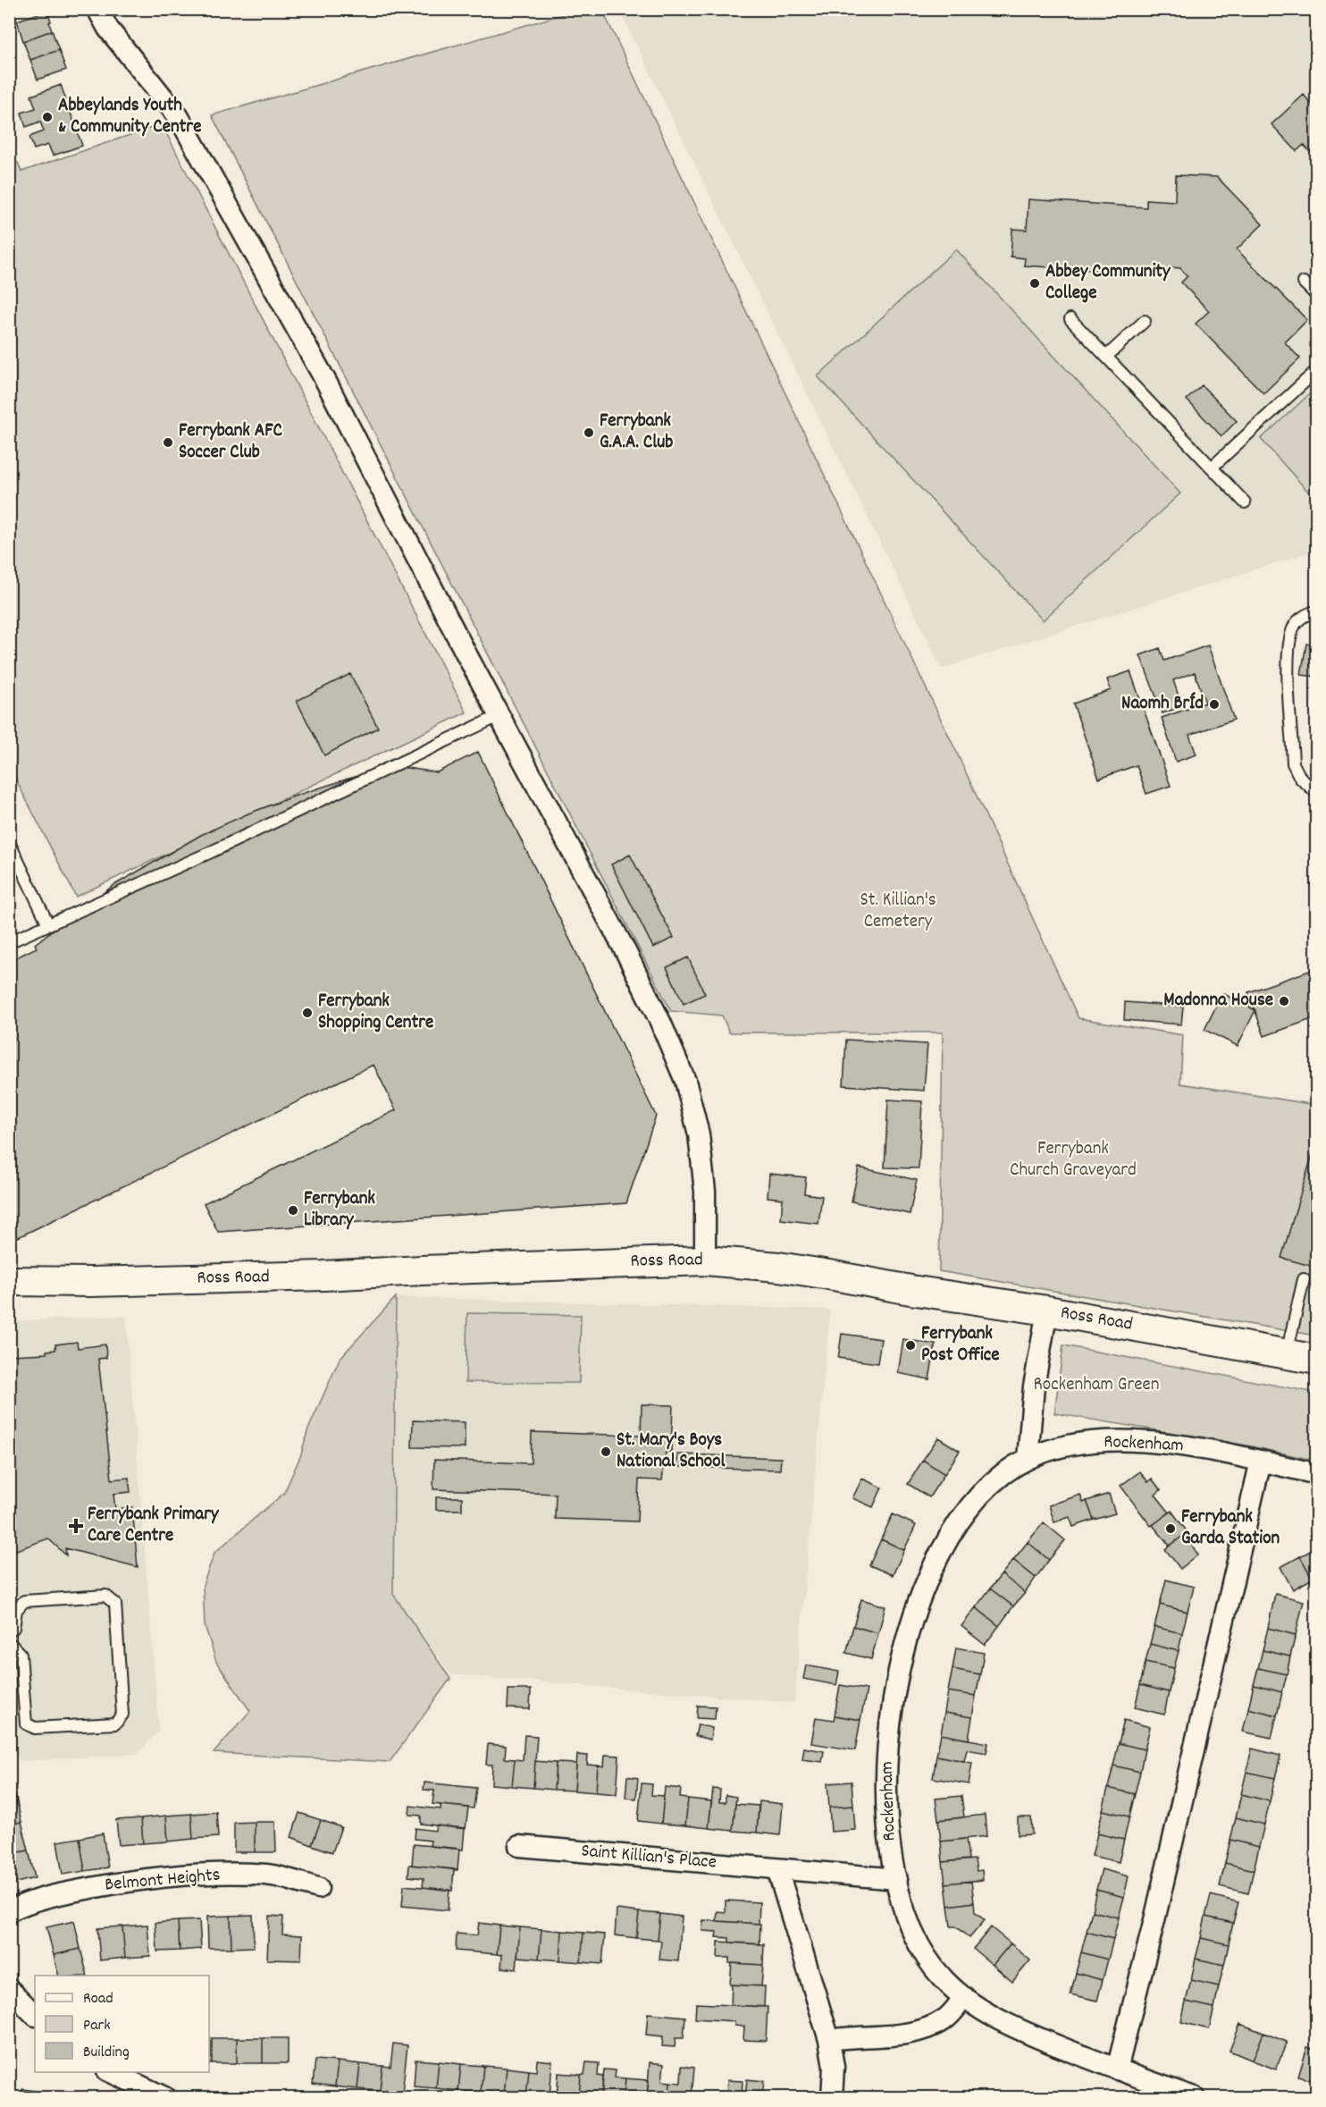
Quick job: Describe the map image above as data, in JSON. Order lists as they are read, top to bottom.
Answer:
{
  "streets": {
    "main road": ["Ross Road"],
    "street": ["Rockenham", "Saint Killian's Place", "Belmont Heights"]
  },
  "crossings": [
    ["Rockenham", "Saint Killian's Place"]
  ],
  "parks": ["St. Killian's Cemetery", "Ferrybank Church Graveyard", "Rockenham Green"],
  "places": {
    "other": [
      "Abbeylands Youth & Community Centre",
      "Abbey Community College",
      "Ferrybank G.A.A. Club",
      "Ferrybank AFC Soccer Club",
      "Naomh BrÍd",
      "Madonna House",
      "Ferrybank Shopping Centre",
      "Ferrybank Library",
      "Ferrybank Post Office",
      "St. Mary's Boys National School",
      "Ferrybank Garda Station"
    ],
    "health": ["Ferrybank Primary Care Centre"]
  },
  "legend": ["Road", "Park", "Building"]
}
